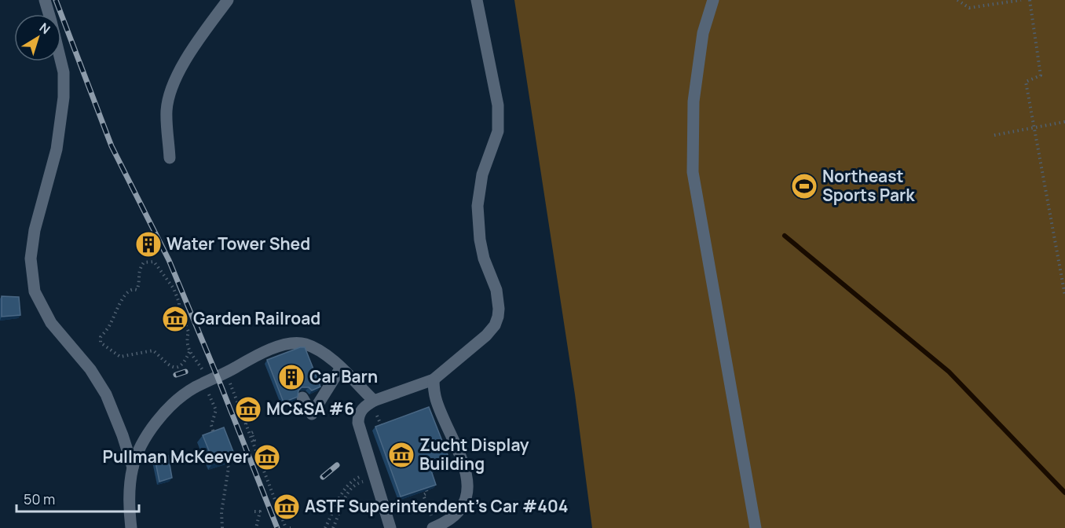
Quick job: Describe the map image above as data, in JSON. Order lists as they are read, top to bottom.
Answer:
{
  "places": {
    "sports": ["Northeast Sports Park"],
    "building": ["Water Tower Shed", "Car Barn"],
    "museum": [
      "Garden Railroad",
      "MC&SA #6",
      "Zucht Display Building",
      "Pullman McKeever",
      "ASTF Superintendent's Car #404"
    ]
  },
  "scale_bar": "50 m",
  "north": "top right"
}
